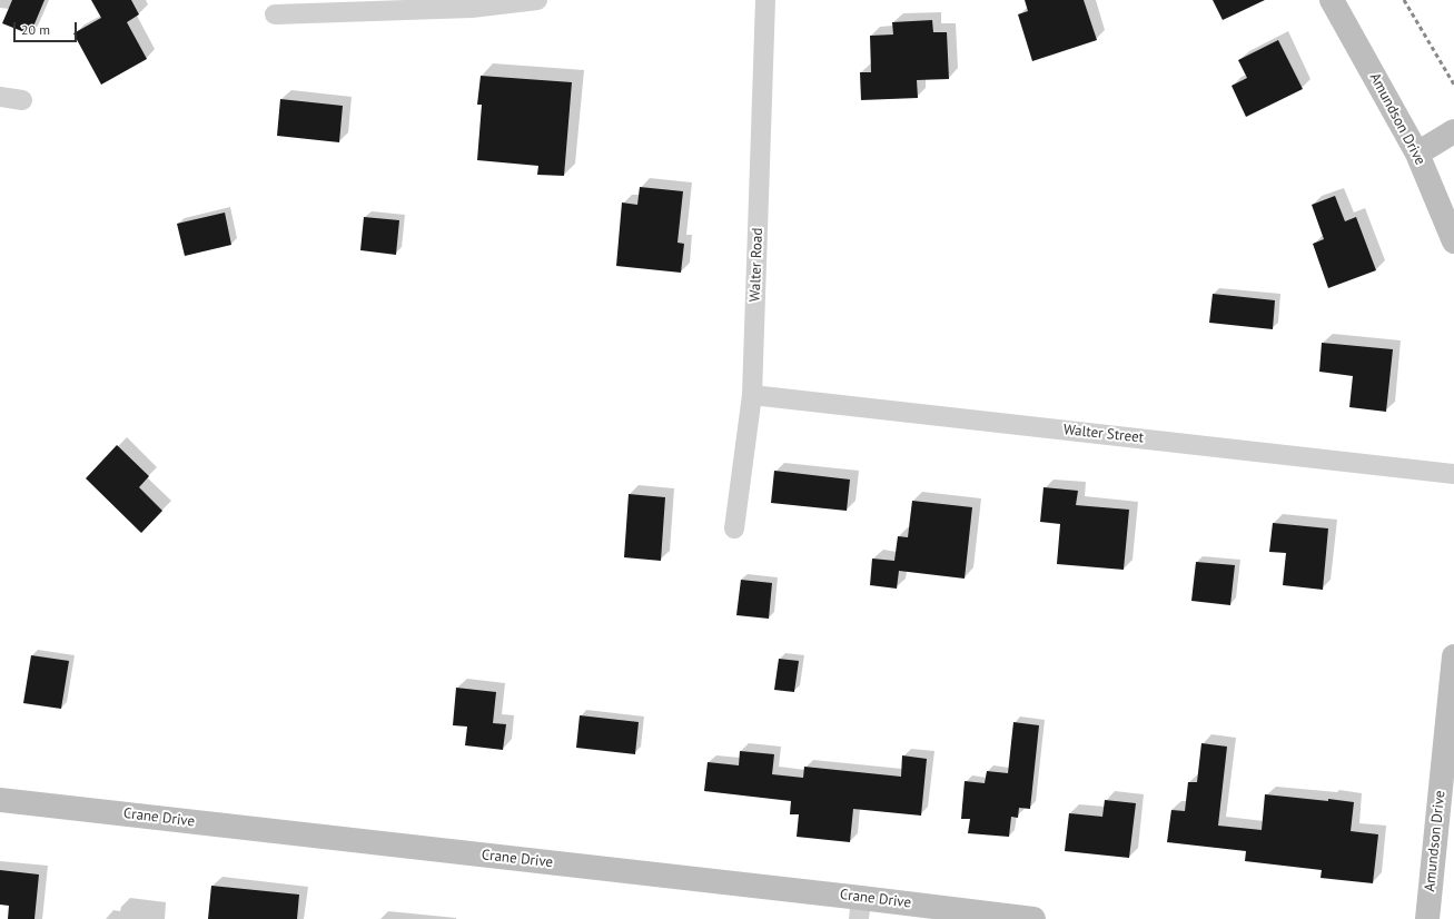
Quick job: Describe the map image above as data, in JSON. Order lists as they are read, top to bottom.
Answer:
{
  "streets": {
    "street": [
      "Amundson Drive",
      "Walter Road",
      "Walter Street",
      "Crane Drive"
    ]
  },
  "crossings": [
    ["Walter Road", "Walter Street"]
  ],
  "scale_bar": "20 m"
}
